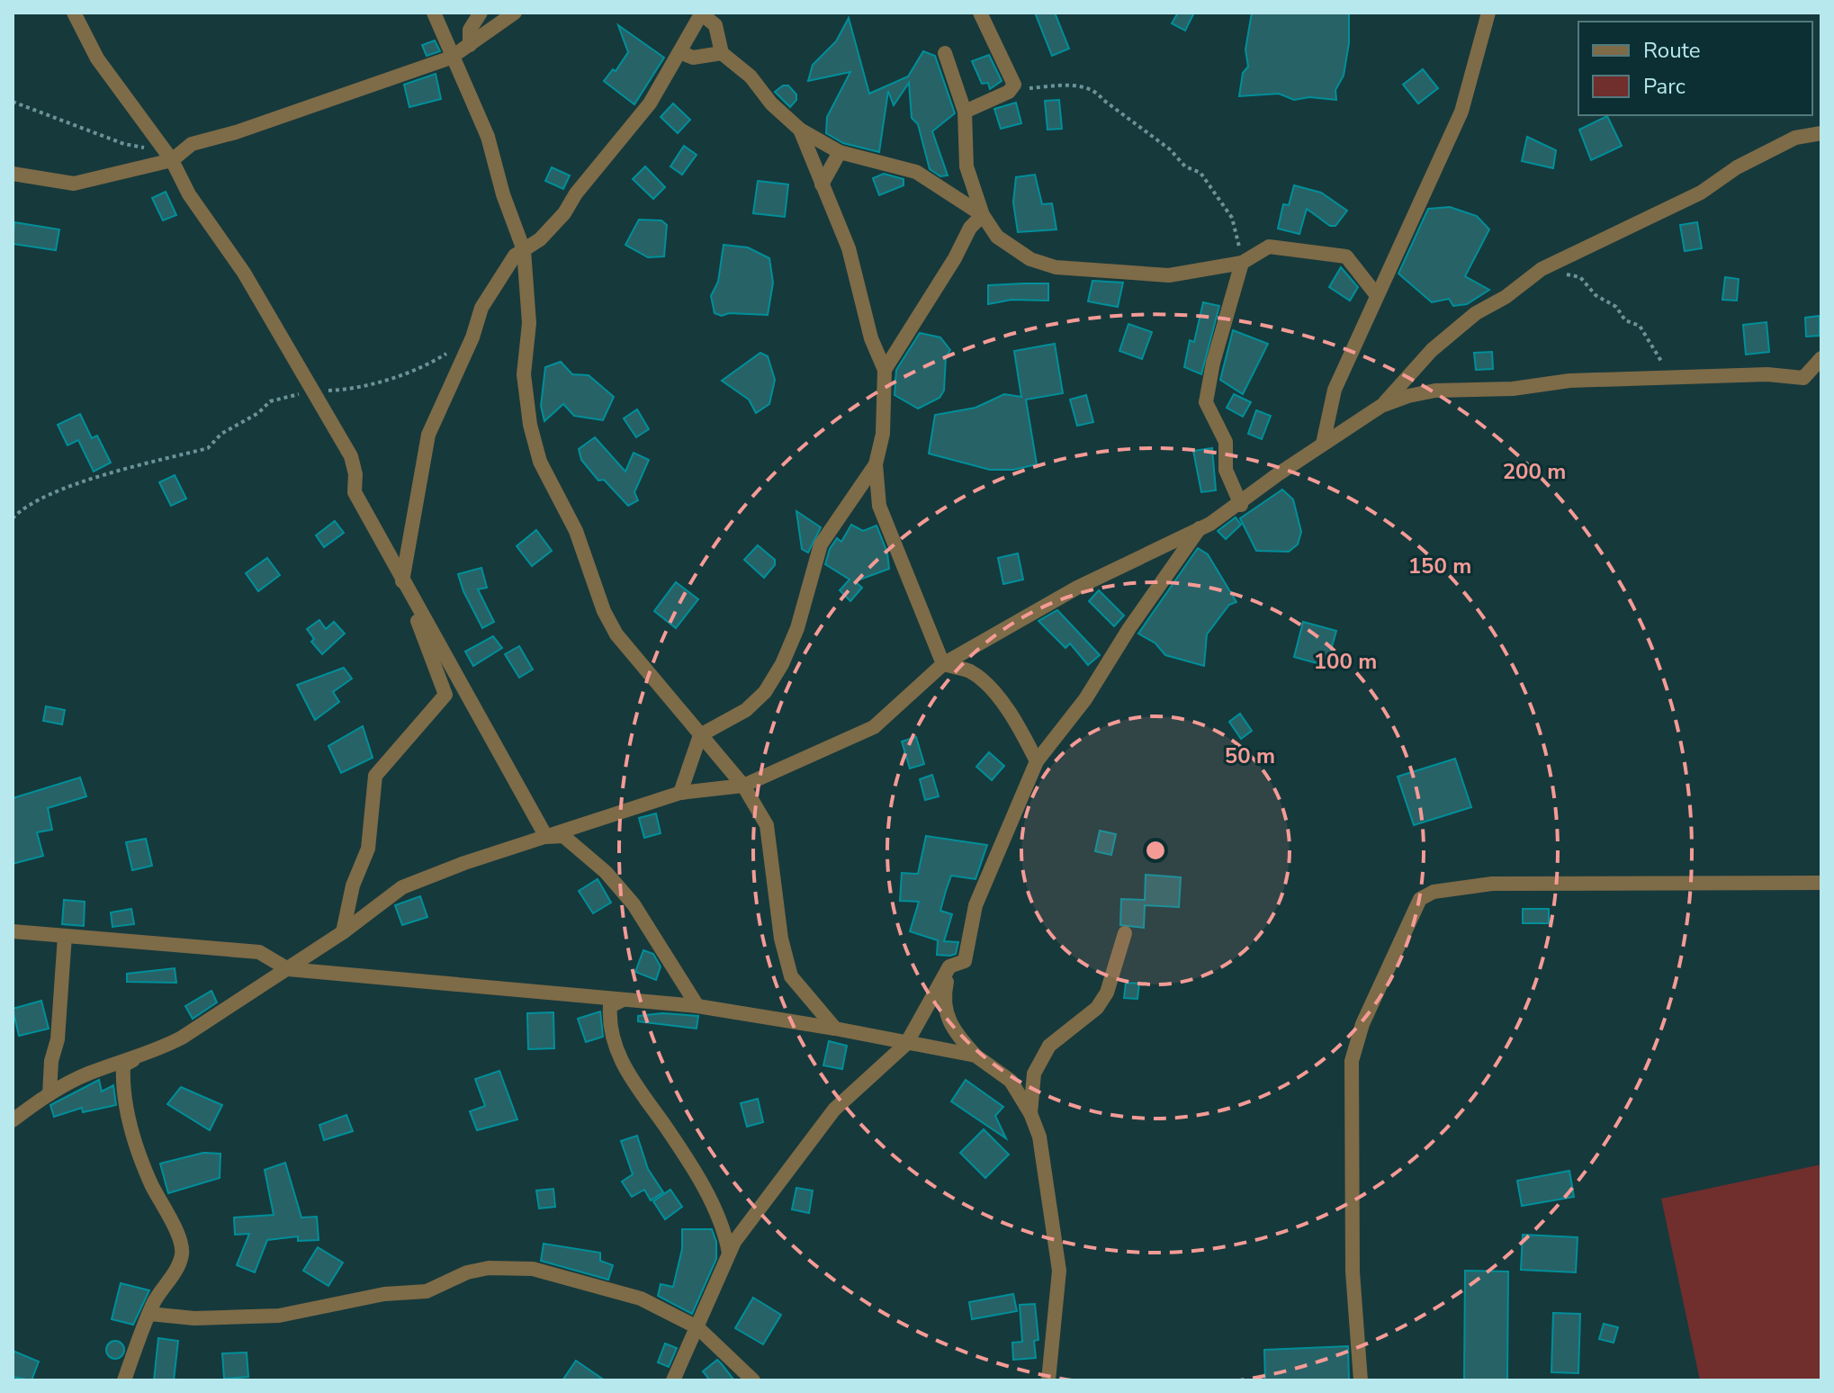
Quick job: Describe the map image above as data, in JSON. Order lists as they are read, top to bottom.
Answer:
{
  "legend": ["Route", "Parc"],
  "rings": [
    "200 m",
    "150 m",
    "100 m",
    "50 m"
  ]
}
